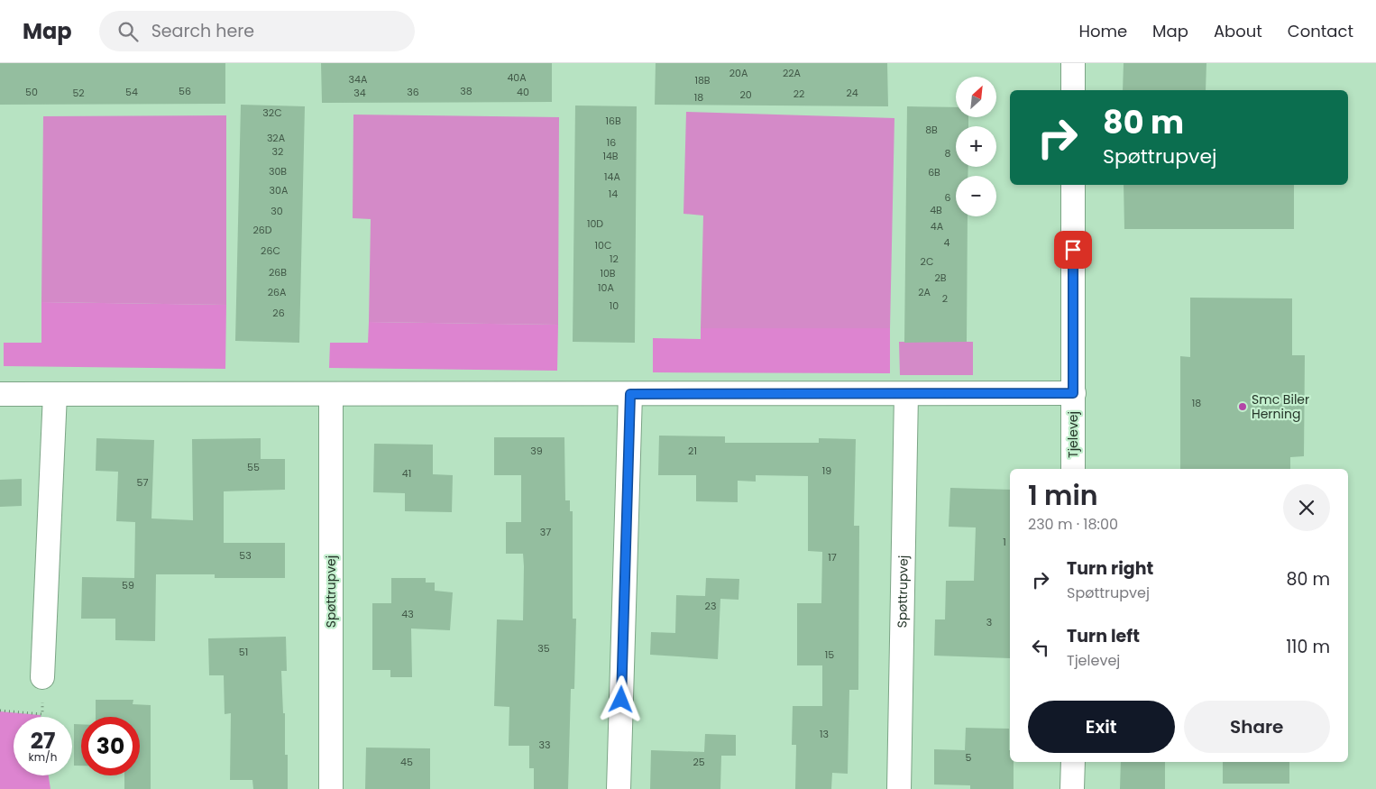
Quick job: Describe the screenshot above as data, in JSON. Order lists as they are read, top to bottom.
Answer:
{
  "streets": {
    "street": ["Tjelevej", "Spøttrupvej"]
  },
  "places": ["Smc Biler Herning"],
  "house_numbers": [
    "20A",
    "22A",
    "40A",
    "34A",
    "18B",
    "56",
    "38",
    "50",
    "54",
    "36",
    "40",
    "52",
    "34",
    "24",
    "22",
    "20",
    "18",
    "32C",
    "16B",
    "8B",
    "32A",
    "16",
    "32",
    "8",
    "14B",
    "30B",
    "6B",
    "14A",
    "30A",
    "14",
    "6",
    "4B",
    "30",
    "10D",
    "4A",
    "26D",
    "4",
    "10C",
    "26C",
    "12",
    "2C",
    "26B",
    "10B",
    "2B",
    "10A",
    "26A",
    "2A",
    "2",
    "10",
    "26",
    "18",
    "39",
    "21",
    "55",
    "19",
    "41",
    "57",
    "37",
    "1",
    "53",
    "17",
    "59",
    "23",
    "43",
    "3",
    "35",
    "51",
    "15",
    "13",
    "33",
    "5",
    "45",
    "25"
  ],
  "north": "top right",
  "page": {
    "header": "Map",
    "search": "Search here",
    "nav": [
      "Home",
      "Map",
      "About",
      "Contact"
    ],
    "map_buttons": ["+", "−"],
    "turn": ["80 m", "Spøttrupvej"],
    "heading": ["1 min", "230 m · 18:00"],
    "list": [
      {
        "name": "Turn right",
        "note": "Spøttrupvej",
        "value": "80 m"
      },
      {
        "name": "Turn left",
        "note": "Tjelevej",
        "value": "110 m"
      }
    ],
    "buttons": ["Exit", "Share"],
    "speed": "27 km/h",
    "limit": "30"
  }
}
